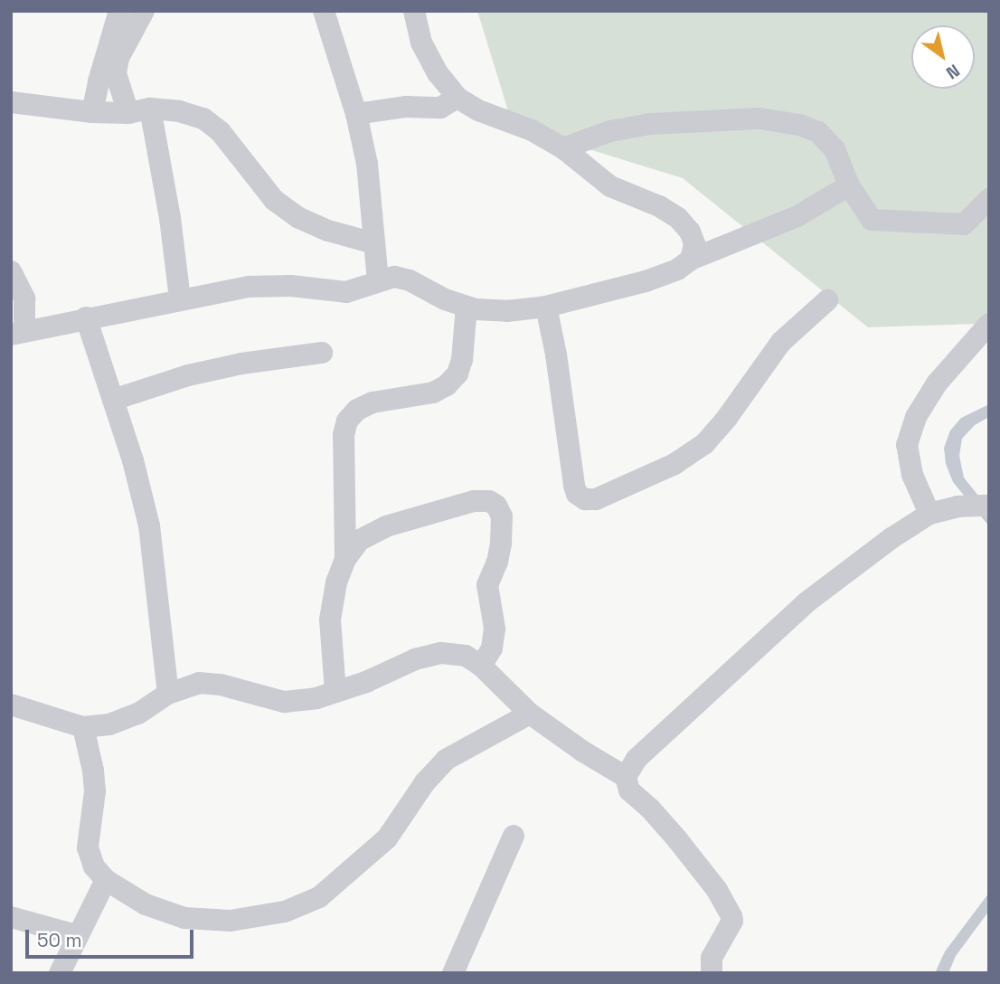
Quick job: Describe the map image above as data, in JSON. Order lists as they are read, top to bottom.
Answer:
{
  "scale_bar": "50 m",
  "north": "bottom right"
}
